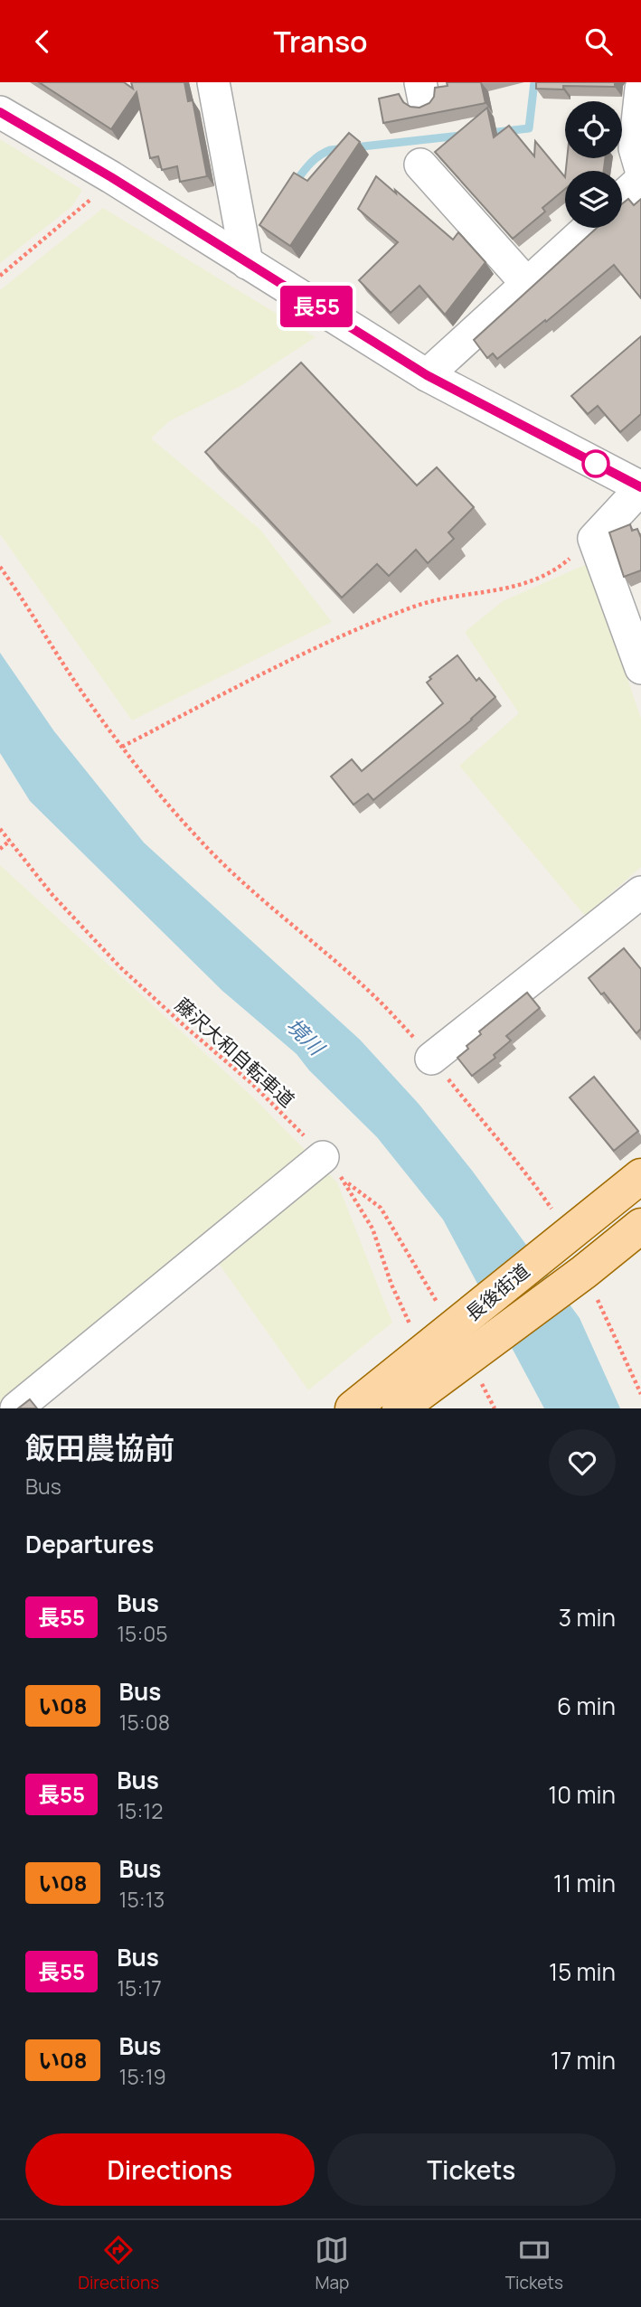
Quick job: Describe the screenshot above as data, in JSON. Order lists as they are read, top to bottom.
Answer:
{
  "streets": {
    "main road": ["長後街道"],
    "path": ["藤沢大和自転車道"]
  },
  "water": ["境川"],
  "lines": ["bus line 長55"],
  "page": {
    "header": "Transo",
    "on_map": "長55",
    "heading": [
      ["飯田農協前", "Bus"],
      "Departures"
    ],
    "list": [
      {
        "mark": "長55",
        "name": "Bus",
        "note": "15:05",
        "value": "3 min"
      },
      {
        "mark": "い08",
        "name": "Bus",
        "note": "15:08",
        "value": "6 min"
      },
      {
        "mark": "長55",
        "name": "Bus",
        "note": "15:12",
        "value": "10 min"
      },
      {
        "mark": "い08",
        "name": "Bus",
        "note": "15:13",
        "value": "11 min"
      },
      {
        "mark": "長55",
        "name": "Bus",
        "note": "15:17",
        "value": "15 min"
      },
      {
        "mark": "い08",
        "name": "Bus",
        "note": "15:19",
        "value": "17 min"
      }
    ],
    "buttons": ["Directions", "Tickets"],
    "tabs": ["Directions", "Map", "Tickets"]
  }
}
